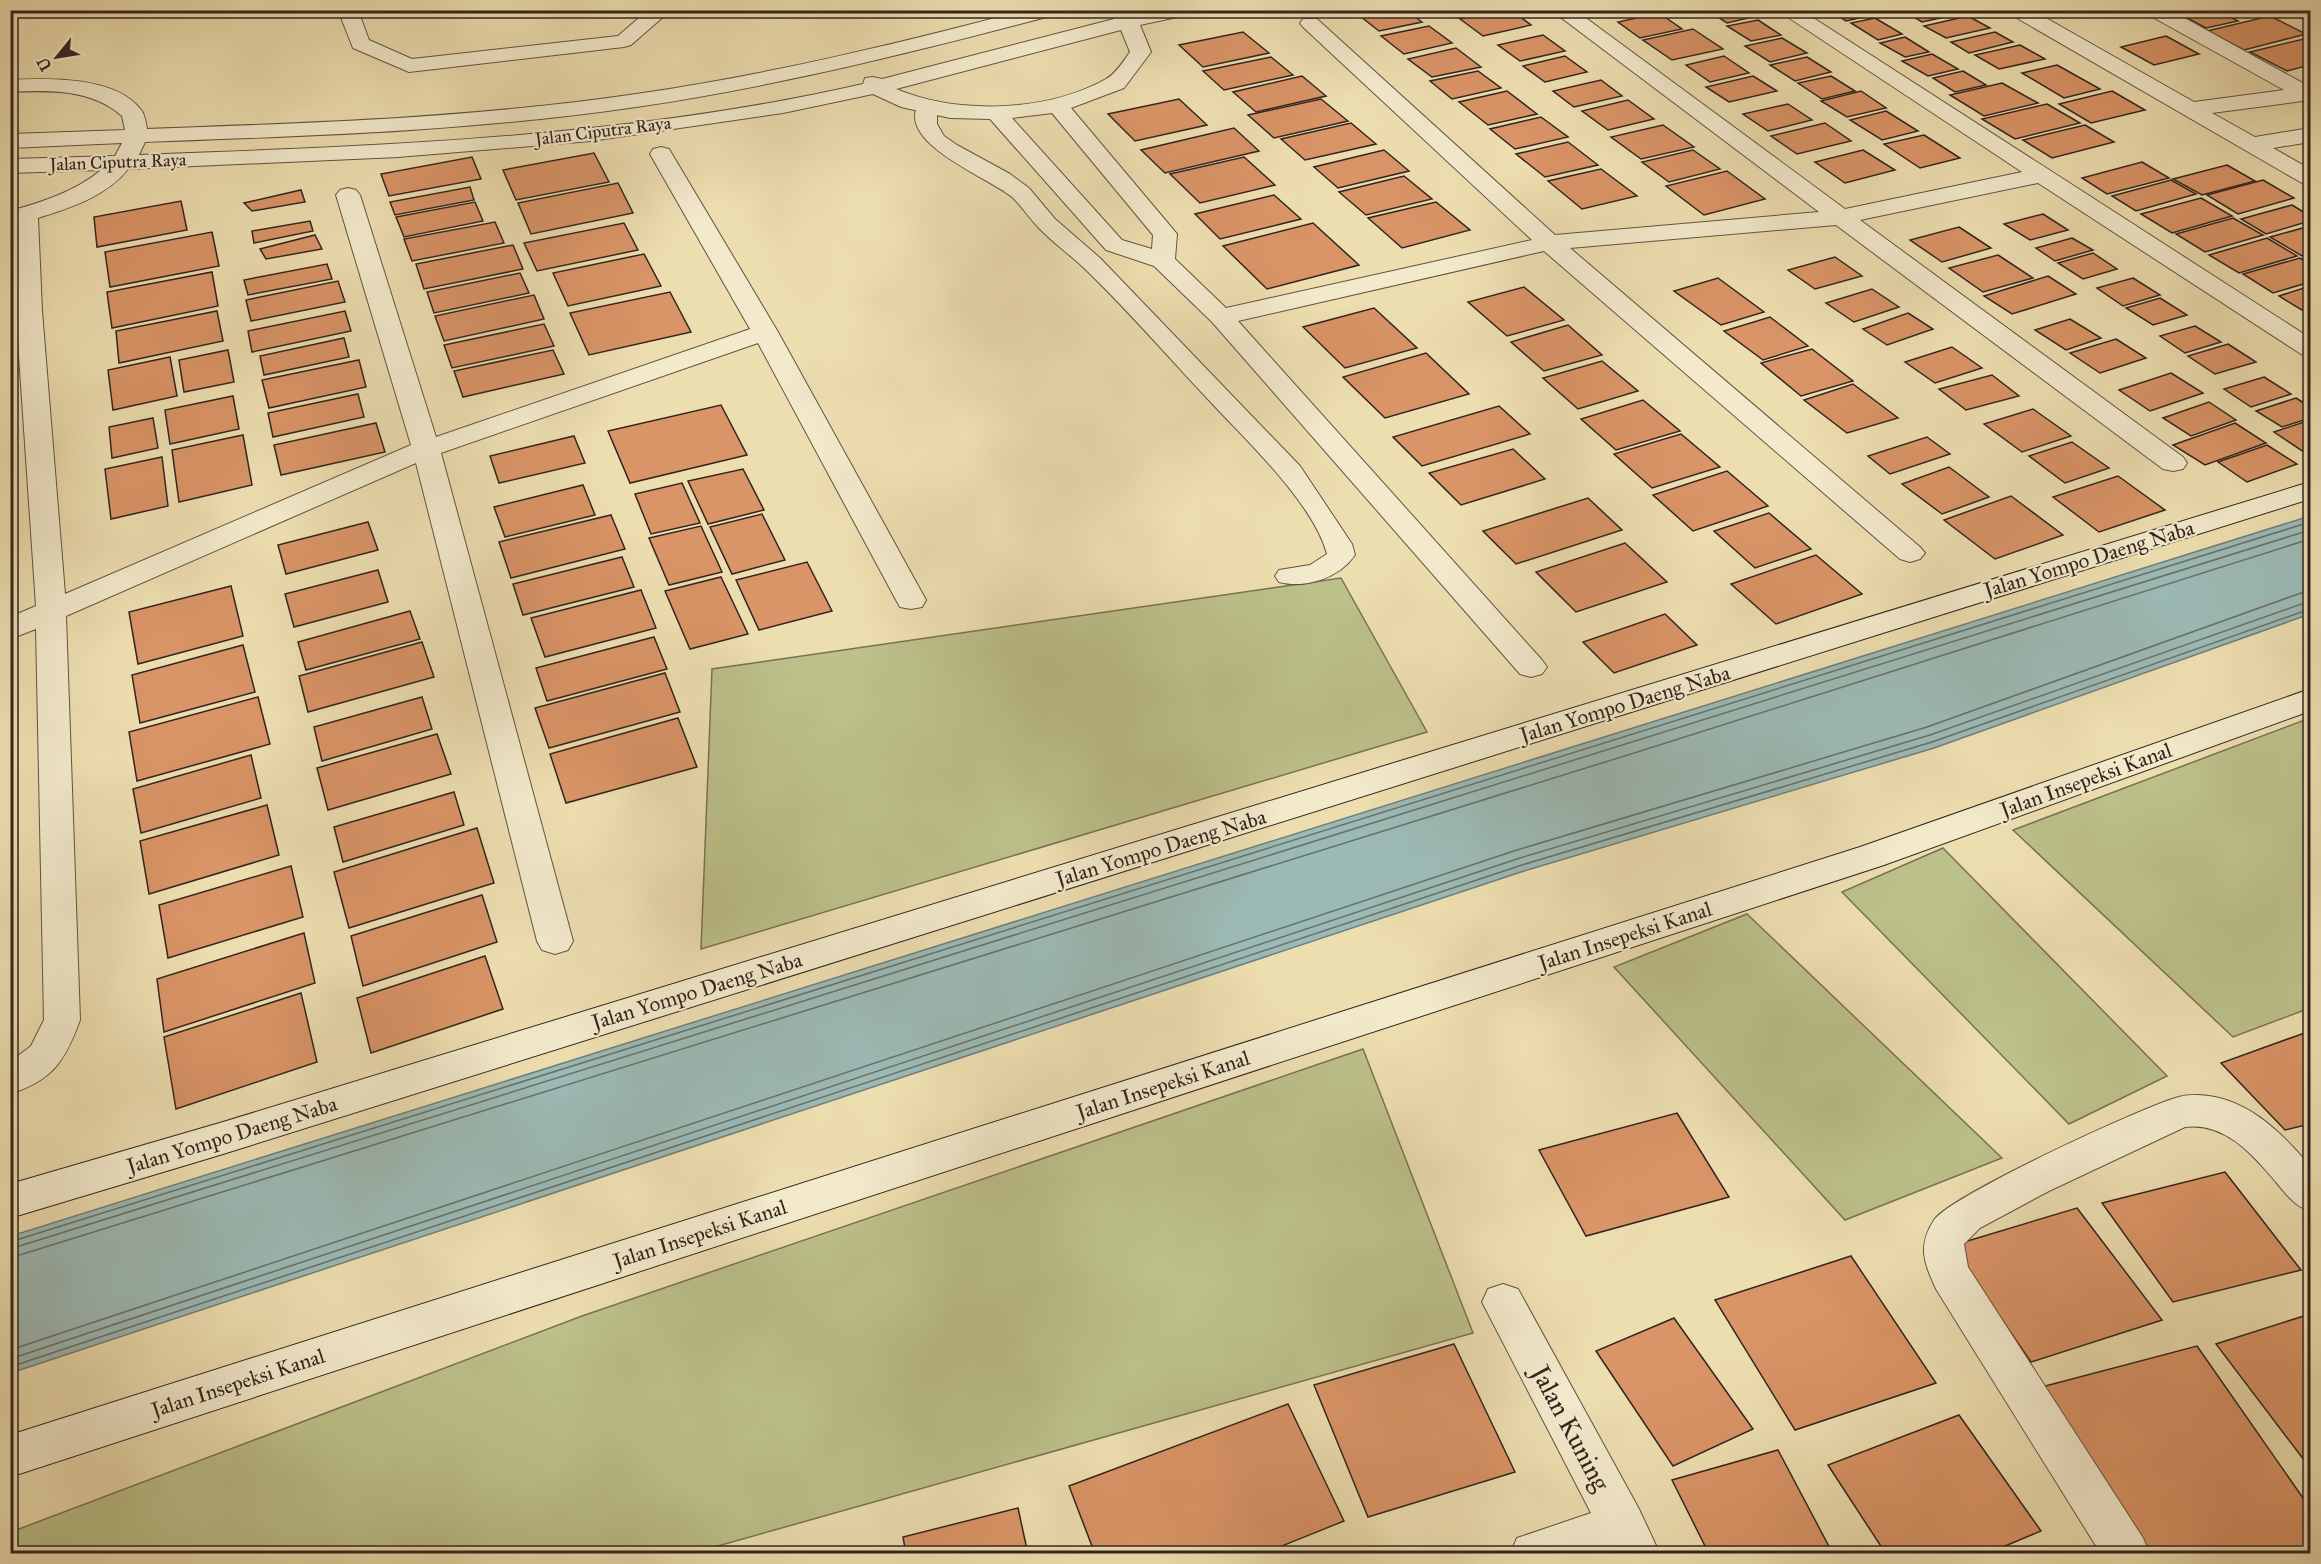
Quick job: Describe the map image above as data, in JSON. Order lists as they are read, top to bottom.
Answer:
{
  "streets": {
    "street": [
      "Jalan Ciputra Raya",
      "Jalan Yompo Daeng Naba",
      "Jalan Insepeksi Kanal",
      "Jalan Kuning"
    ]
  },
  "north": "bottom left"
}
